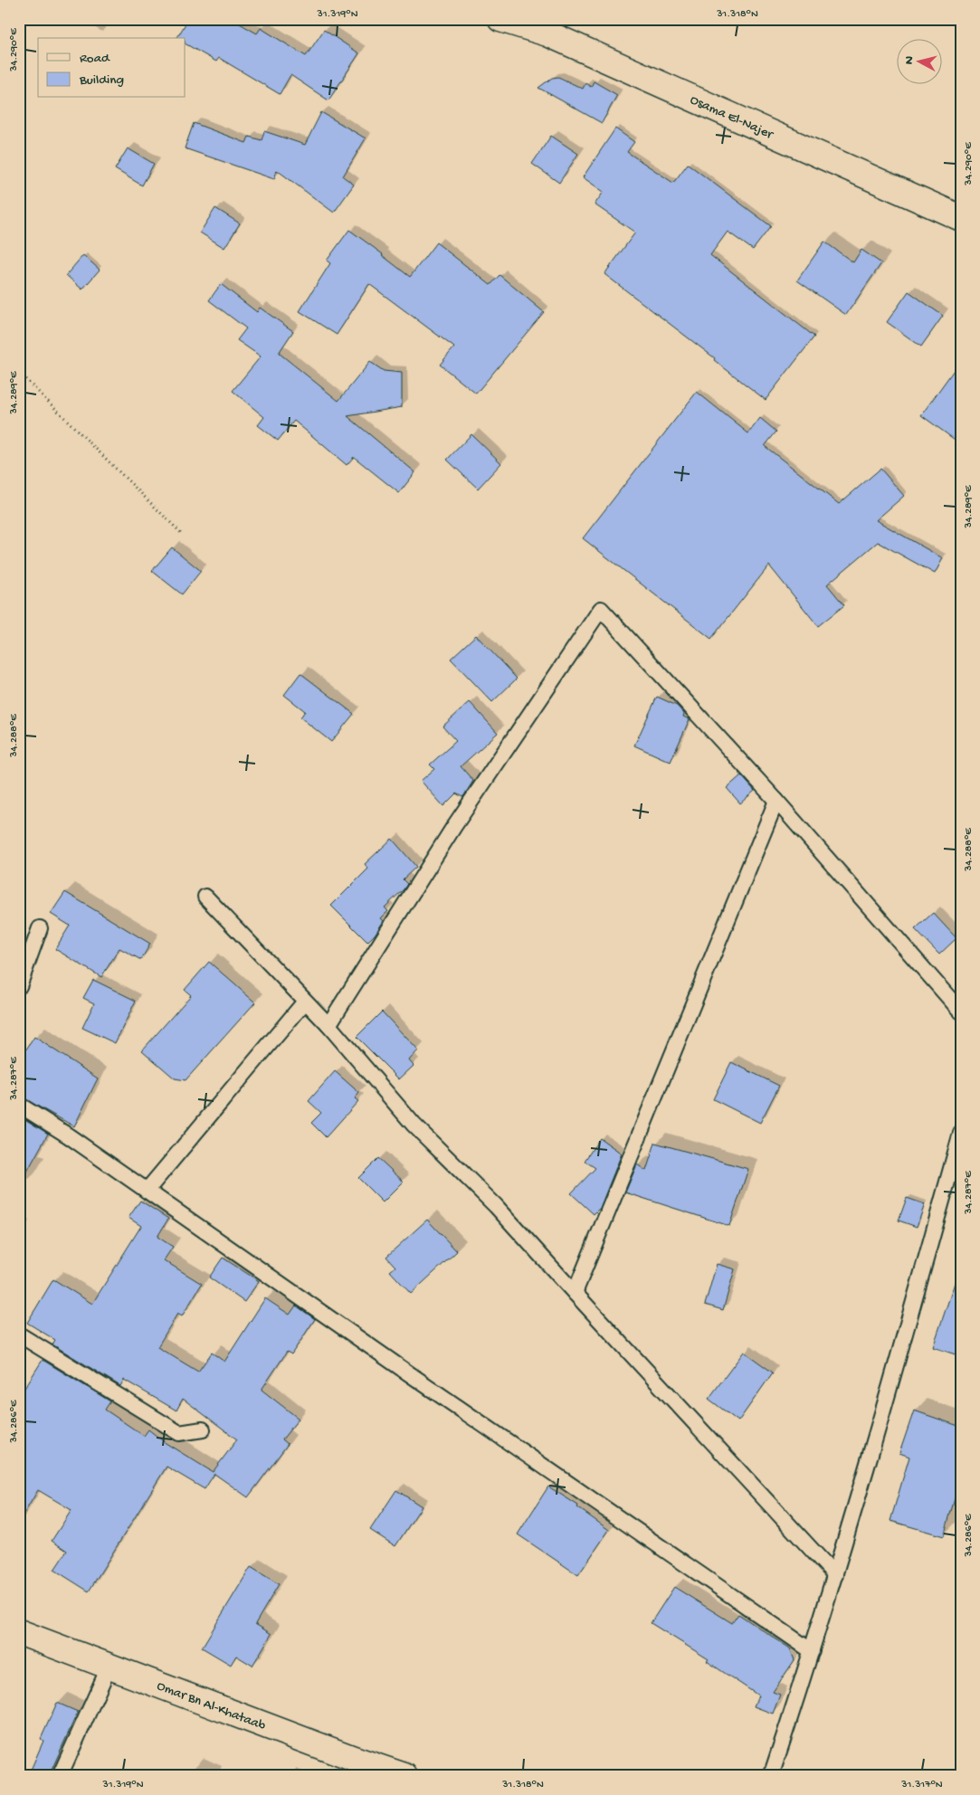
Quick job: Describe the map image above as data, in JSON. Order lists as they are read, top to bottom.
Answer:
{
  "streets": {
    "street": ["Osama El-Najer", "Omar Bn Al-Khataab"]
  },
  "legend": ["Road", "Building"],
  "north": "left",
  "coordinates": [
    "31.319°N",
    "31.318°N",
    "34.290°E",
    "34.289°E",
    "34.288°E",
    "34.287°E",
    "34.286°E",
    "31.317°N"
  ]
}
